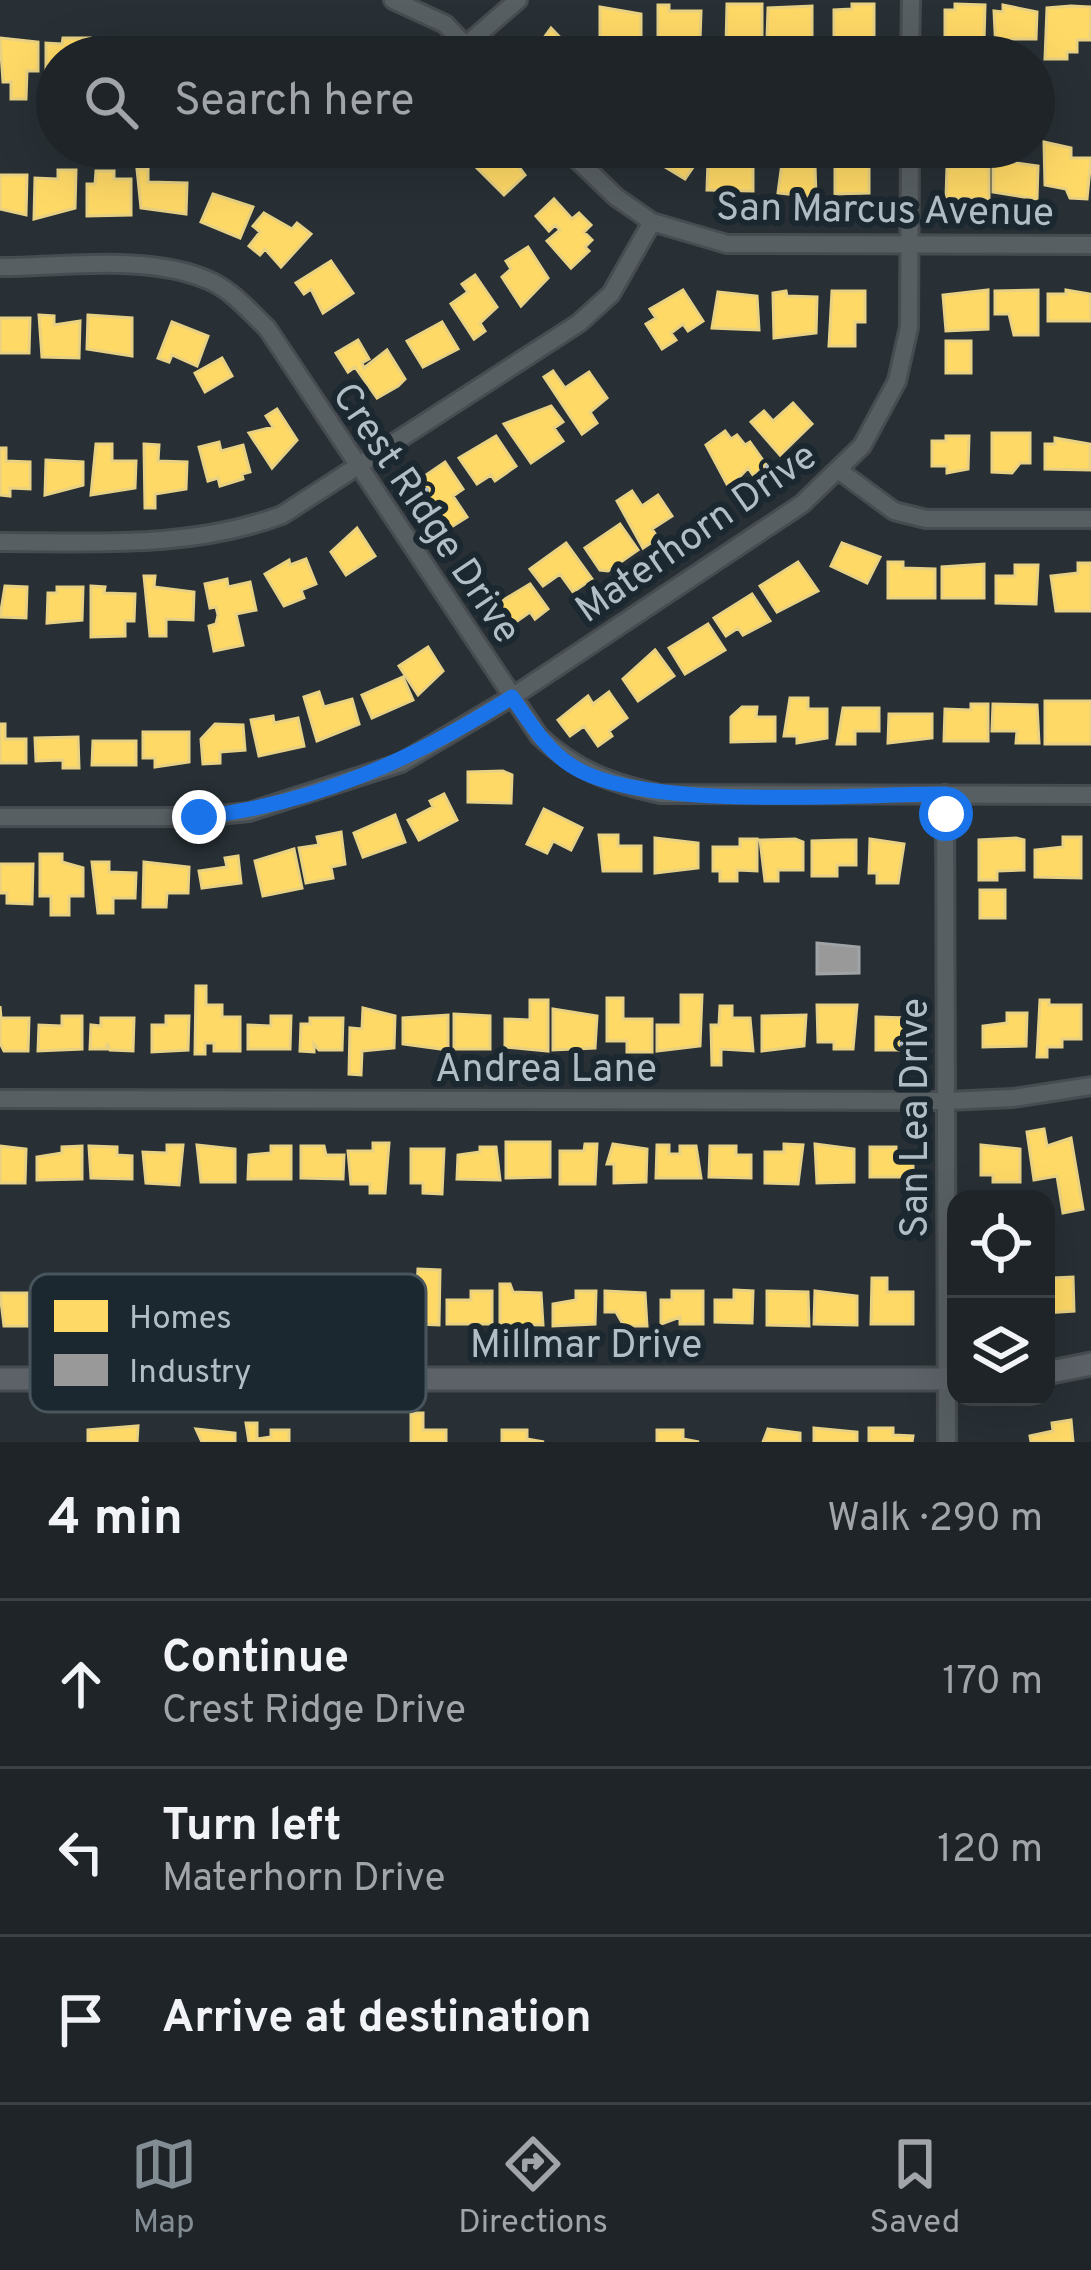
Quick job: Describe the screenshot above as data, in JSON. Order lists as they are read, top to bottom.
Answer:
{
  "streets": {
    "street": [
      "San Marcus Avenue",
      "Crest Ridge Drive",
      "Materhorn Drive",
      "Andrea Lane",
      "San Lea Drive",
      "Millmar Drive"
    ]
  },
  "crossings": [
    ["San Marcus Avenue", "Materhorn Drive"],
    ["Crest Ridge Drive", "Materhorn Drive"],
    ["Crest Ridge Drive", "San Lea Drive"],
    ["Andrea Lane", "San Lea Drive"]
  ],
  "legend": ["Homes", "Industry"],
  "page": {
    "search": "Search here",
    "heading": ["4 min", "Walk · 290 m"],
    "list": [
      ["Continue", "Crest Ridge Drive", "170 m"],
      ["Turn left", "Materhorn Drive", "120 m"],
      "Arrive at destination"
    ],
    "nav": ["Map", "Directions", "Saved"]
  }
}
